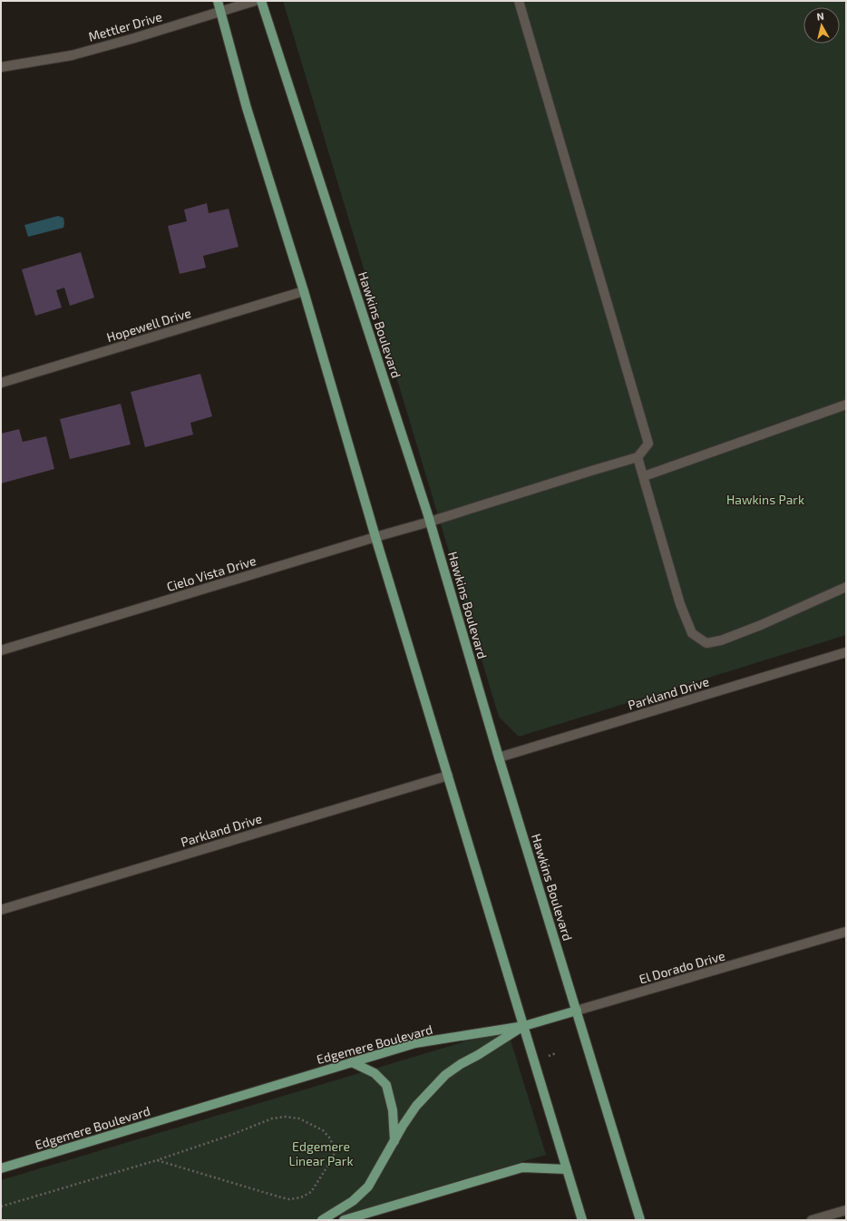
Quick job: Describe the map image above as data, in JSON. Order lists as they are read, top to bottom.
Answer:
{
  "streets": {
    "main road": ["Hawkins Boulevard", "El Dorado Drive", "Edgemere Boulevard"],
    "street": [
      "Mettler Drive",
      "Hopewell Drive",
      "Cielo Vista Drive",
      "Parkland Drive"
    ]
  },
  "crossings": [
    ["Hawkins Boulevard", "Cielo Vista Drive"],
    ["Hawkins Boulevard", "Parkland Drive"],
    ["Hawkins Boulevard", "El Dorado Drive"],
    ["El Dorado Drive", "Edgemere Boulevard"]
  ],
  "parks": ["Hawkins Park", "Edgemere Linear Park"],
  "north": "top"
}
